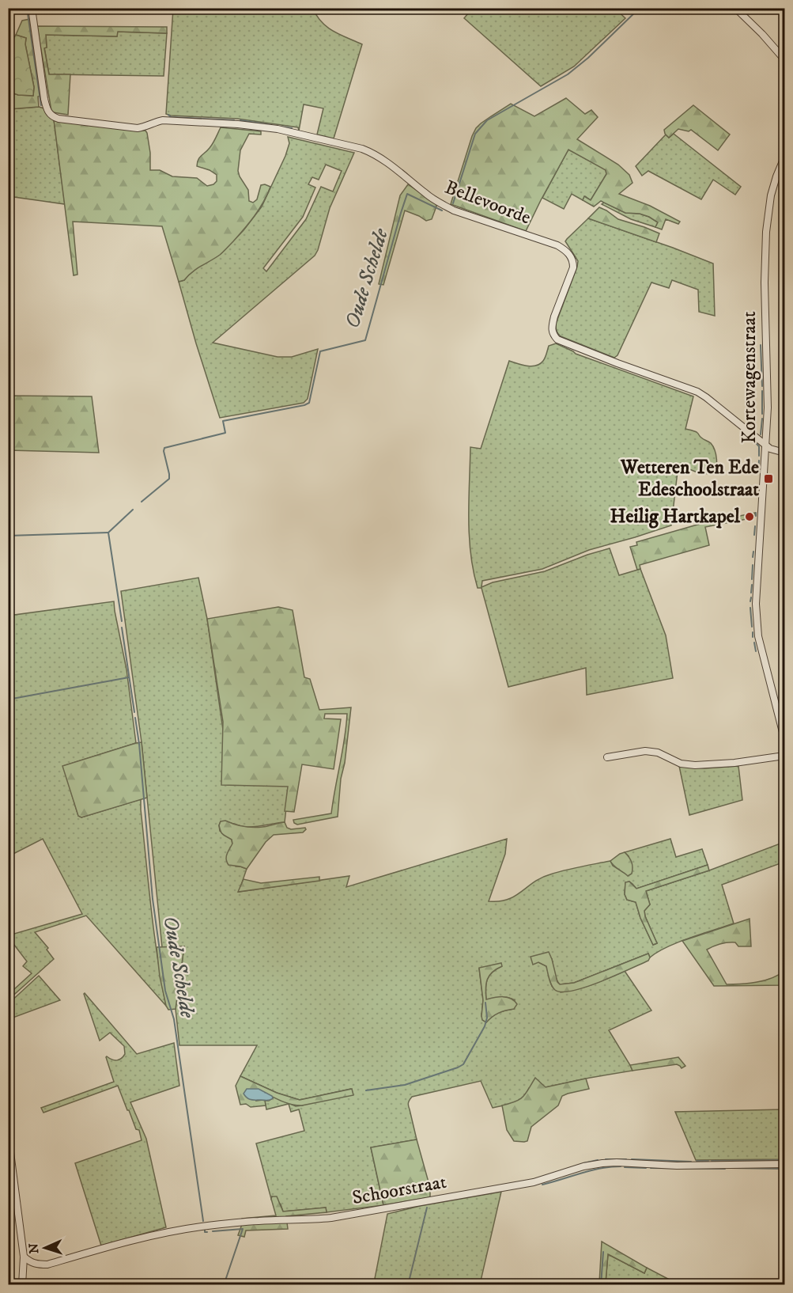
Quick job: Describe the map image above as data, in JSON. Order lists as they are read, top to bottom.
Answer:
{
  "streets": {
    "street": ["Bellevoorde", "Kortewagenstraat", "Schoorstraat"]
  },
  "crossings": [
    ["Bellevoorde", "Kortewagenstraat"]
  ],
  "water": ["Oude Schelde"],
  "places": {
    "transit": ["Wetteren Ten Ede Edeschoolstraat"],
    "other": ["Heilig Hartkapel"]
  },
  "north": "left"
}
